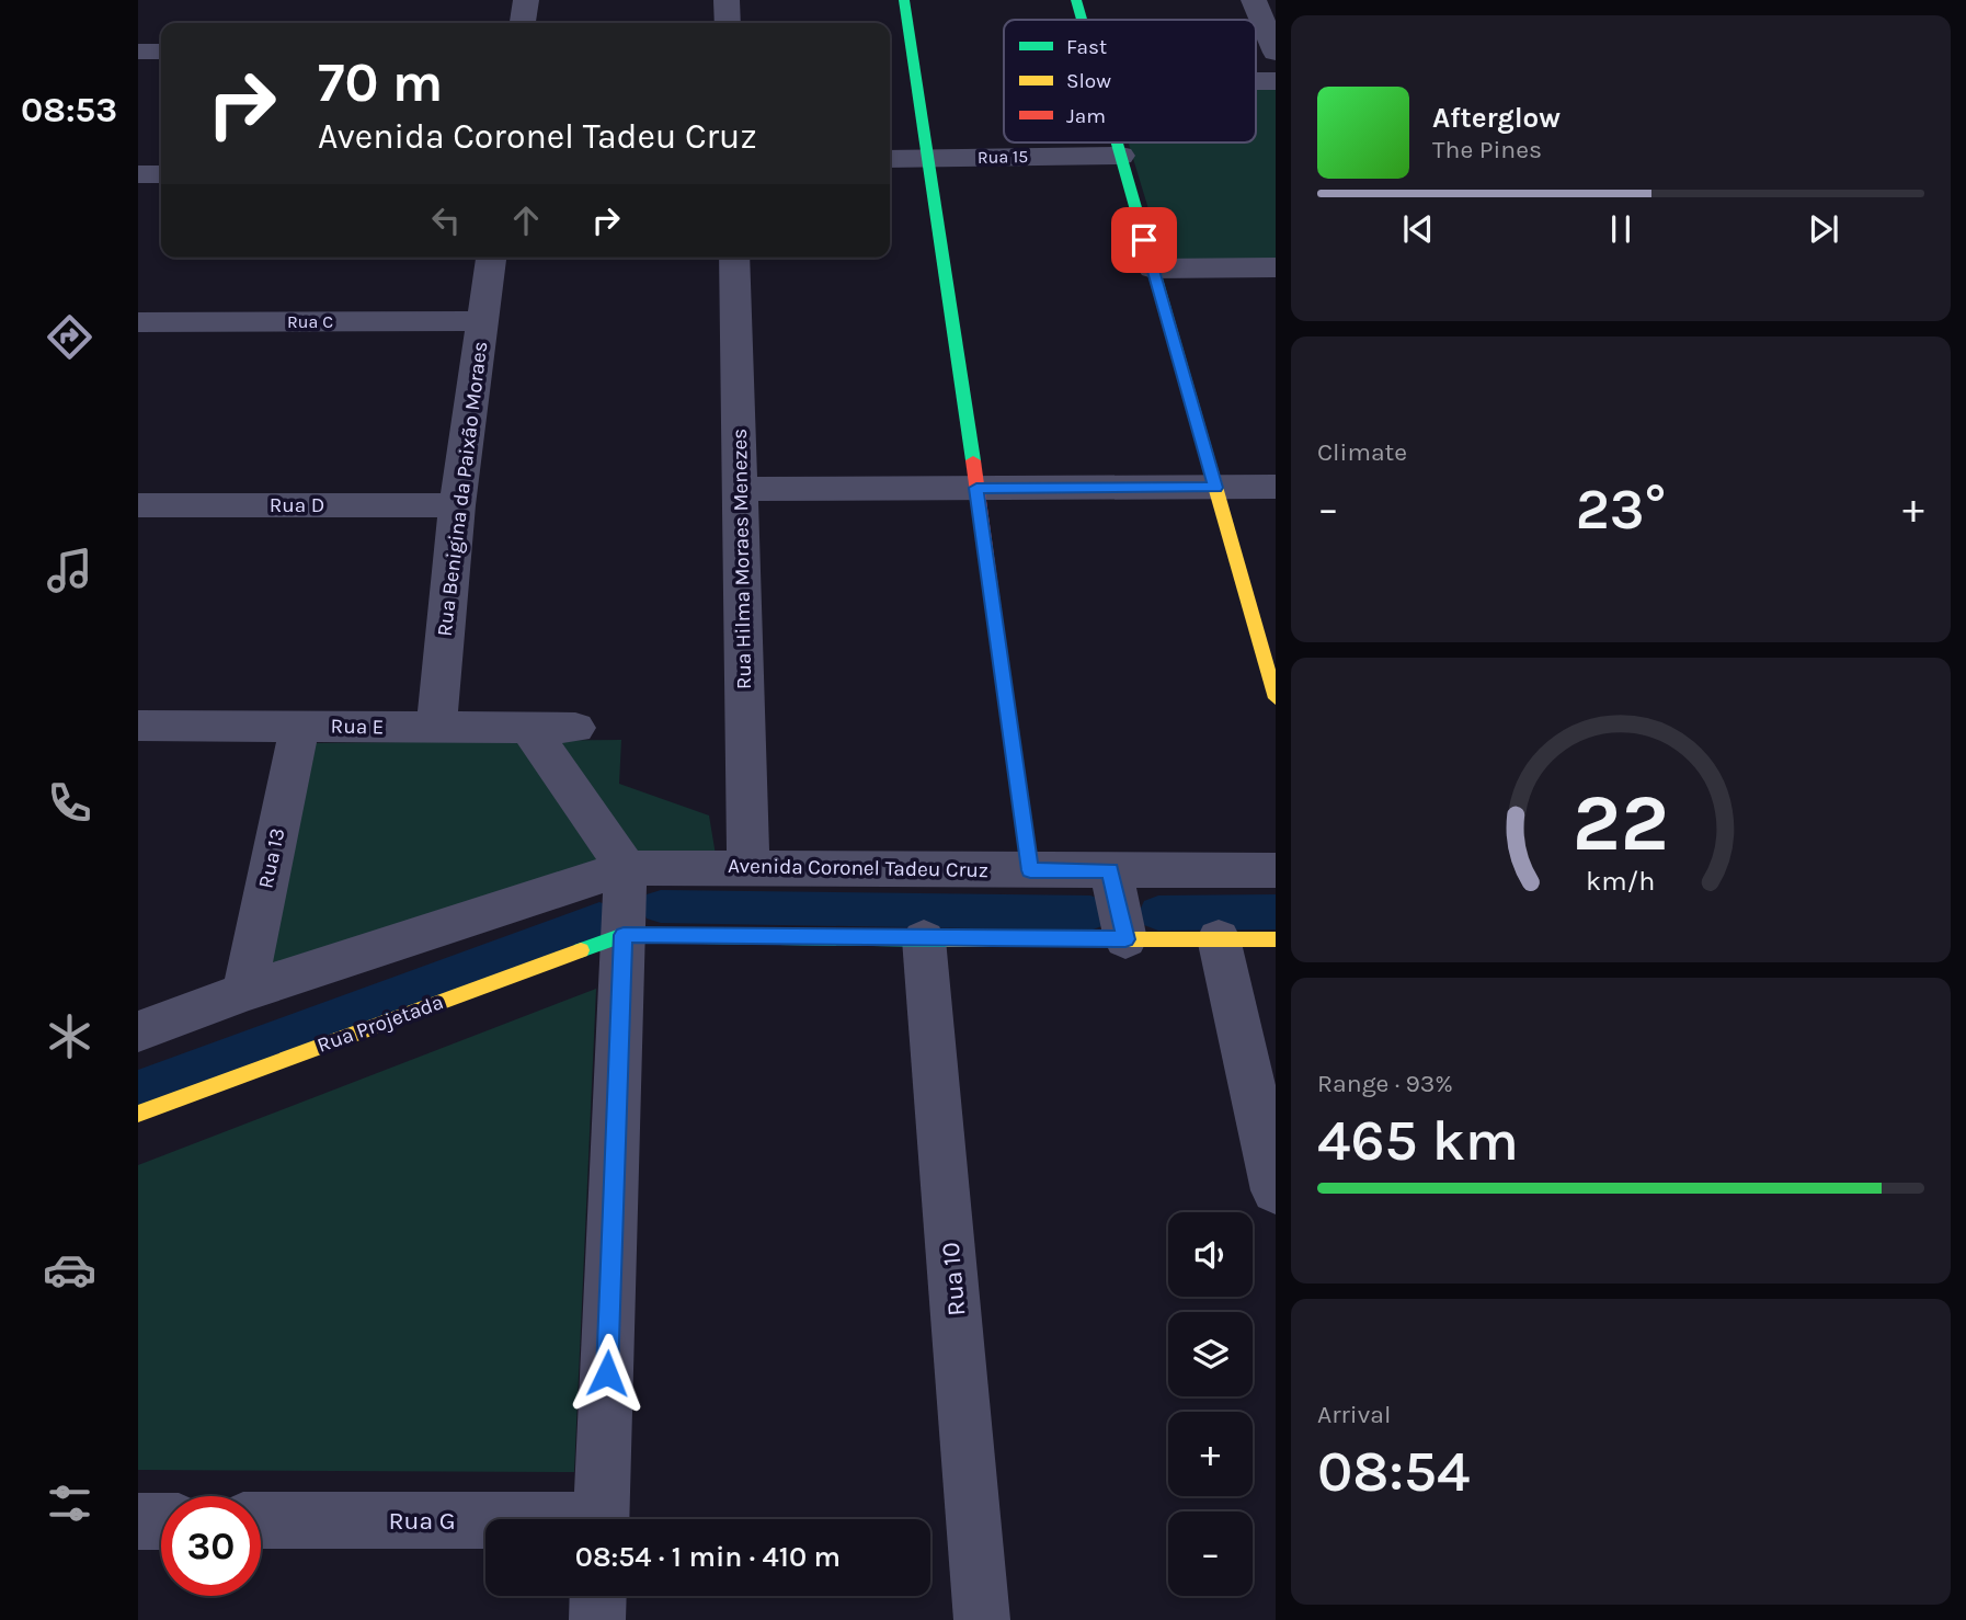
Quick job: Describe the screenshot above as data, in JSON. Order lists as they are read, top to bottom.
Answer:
{
  "streets": {
    "street": [
      "Rua 15",
      "Rua C",
      "Rua Benigina da Paixão Moraes",
      "Rua D",
      "Rua Hilma Moraes Menezes",
      "Rua E",
      "Rua 13",
      "Avenida Coronel Tadeu Cruz",
      "Rua Projetada",
      "Rua 10",
      "Rua G"
    ]
  },
  "crossings": [
    ["Rua C", "Rua Benigina da Paixão Moraes"],
    ["Rua Benigina da Paixão Moraes", "Rua D"],
    ["Rua Benigina da Paixão Moraes", "Rua E"],
    ["Rua Hilma Moraes Menezes", "Avenida Coronel Tadeu Cruz"],
    ["Rua E", "Rua 13"]
  ],
  "legend": ["Fast", "Slow", "Jam"],
  "page": {
    "tabs": "08:53",
    "turn": ["70 m", "Avenida Coronel Tadeu Cruz"],
    "song": ["Afterglow", "The Pines"],
    "tile": [
      "Climate",
      ["Range · 93%", "465 km"],
      ["Arrival", "08:54"]
    ],
    "heat": ["−", "23°", "+"],
    "map_buttons": ["+", "−"],
    "limit": "30",
    "trip": "08:54 · 1 min · 410 m",
    "gauge": ["22", "km/h"]
  }
}
